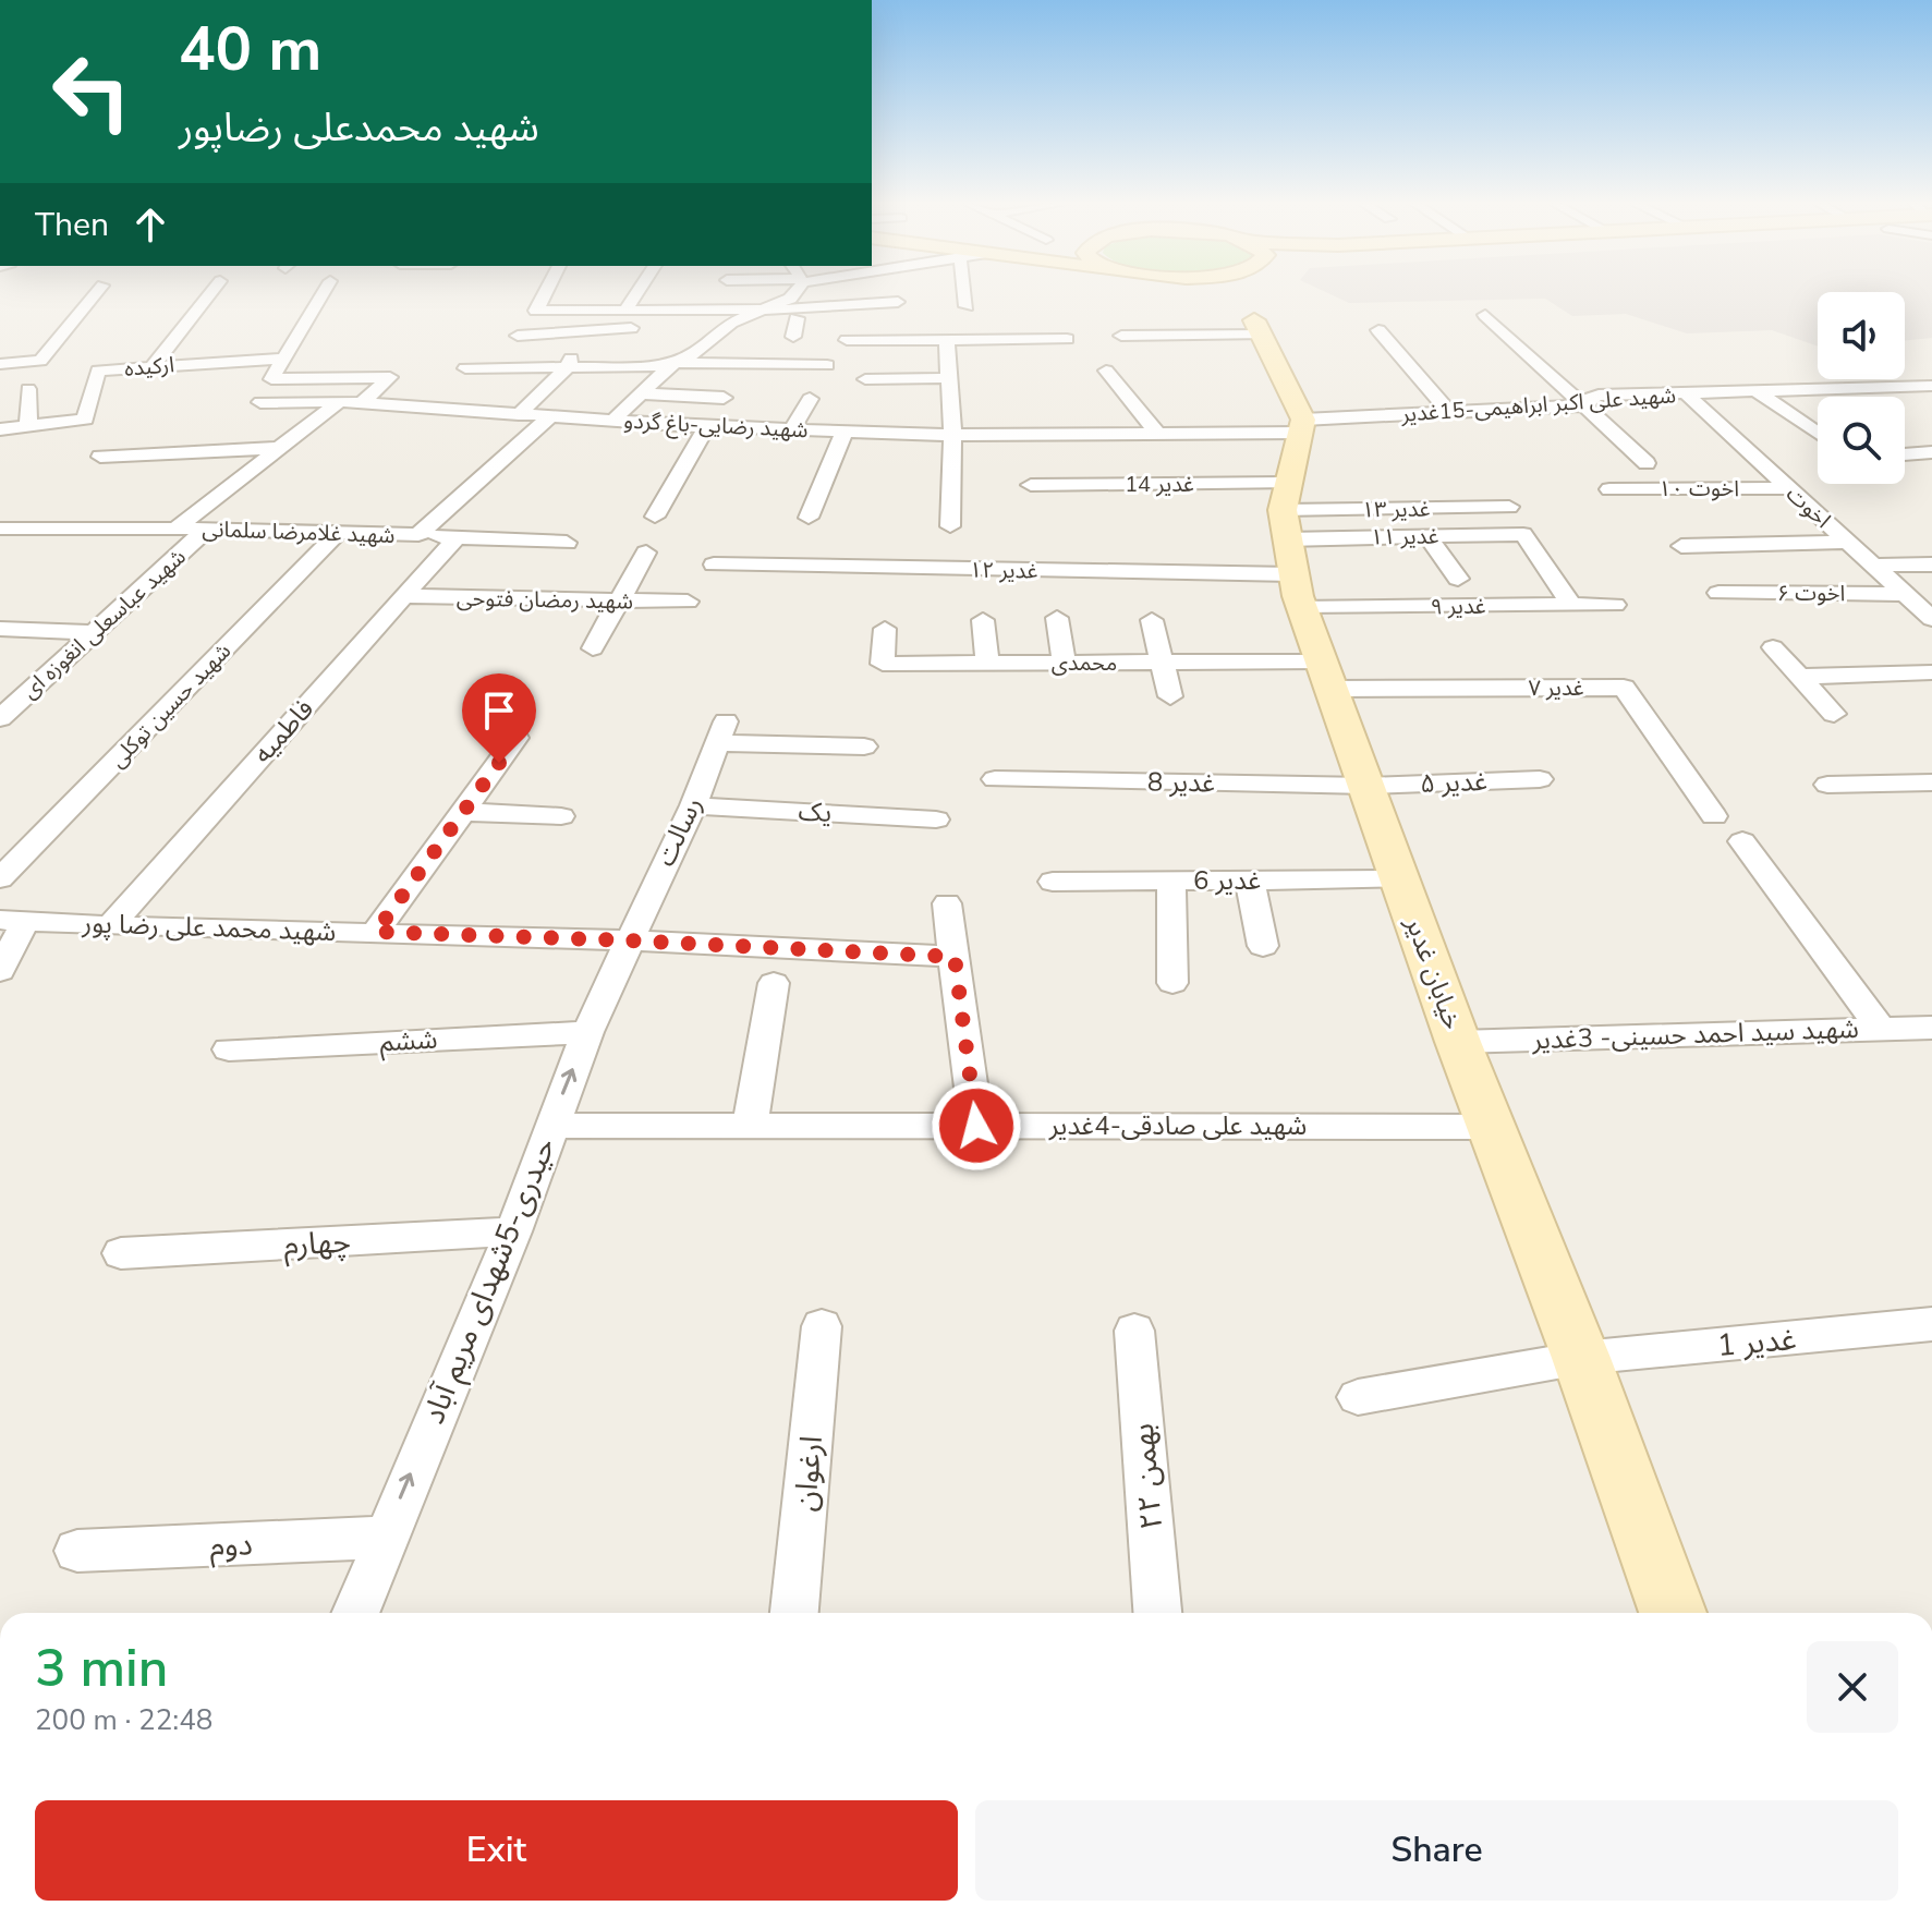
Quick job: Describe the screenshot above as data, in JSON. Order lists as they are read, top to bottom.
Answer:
{
  "streets": {
    "main road": ["خیابان غدیر"],
    "street": [
      "ارکیده",
      "شهید علی اکبر ابراهیمی-15غدیر",
      "شهید رضایی-باغ گردو",
      "غدیر 14",
      "اخوت ۱۰",
      "اخوت",
      "غدیر ۱۳",
      "شهید غلامرضا سلمانی",
      "غدیر ۱۱",
      "غدیر ۱۲",
      "اخوت ۶",
      "شهید رمضان فتوحی",
      "غدیر ۹",
      "شهید عباسعلی انغوزه ای",
      "محمدی",
      "غدیر ۷",
      "شهید حسین توکلی",
      "فاطمیه",
      "غدیر 8",
      "غدیر ۵",
      "یک",
      "رسالت",
      "غدیر 6",
      "شهید محمد علی رضا پور",
      "شهید سید احمد حسینی- 3غدیر",
      "ششم",
      "شهید علی صادقی-4غدیر",
      "چهارم",
      "حیدری-5شهدای مریم آباد",
      "غدیر 1",
      "ارغوان",
      "۲۲ بهمن",
      "دوم"
    ]
  },
  "crossings": [
    ["شهید علی اکبر ابراهیمی-15غدیر", "شهید رضایی-باغ گردو"],
    ["شهید علی اکبر ابراهیمی-15غدیر", "اخوت"],
    ["شهید رضایی-باغ گردو", "شهید غلامرضا سلمانی"],
    ["غدیر 14", "غدیر ۱۳"],
    ["غدیر 14", "غدیر ۱۱"],
    ["غدیر 14", "غدیر ۱۲"],
    ["غدیر 14", "غدیر ۹"],
    ["غدیر 14", "خیابان غدیر"],
    ["اخوت ۱۰", "اخوت"],
    ["اخوت", "اخوت ۶"],
    ["غدیر ۱۳", "غدیر ۱۱"],
    ["غدیر ۱۳", "غدیر ۱۲"],
    ["غدیر ۱۳", "غدیر ۹"],
    ["غدیر ۱۳", "خیابان غدیر"],
    ["شهید غلامرضا سلمانی", "شهید عباسعلی انغوزه ای"],
    ["شهید غلامرضا سلمانی", "شهید حسین توکلی"],
    ["غدیر ۱۱", "غدیر ۱۲"],
    ["غدیر ۱۱", "غدیر ۹"],
    ["غدیر ۱۱", "خیابان غدیر"],
    ["غدیر ۱۲", "غدیر ۹"],
    ["غدیر ۱۲", "خیابان غدیر"],
    ["شهید رمضان فتوحی", "فاطمیه"],
    ["غدیر ۹", "خیابان غدیر"],
    ["محمدی", "غدیر ۷"],
    ["محمدی", "خیابان غدیر"],
    ["غدیر ۷", "خیابان غدیر"],
    ["فاطمیه", "شهید محمد علی رضا پور"],
    ["غدیر 8", "غدیر ۵"],
    ["غدیر 8", "خیابان غدیر"],
    ["غدیر ۵", "خیابان غدیر"],
    ["یک", "رسالت"],
    ["رسالت", "شهید محمد علی رضا پور"],
    ["رسالت", "حیدری-5شهدای مریم آباد"],
    ["غدیر 6", "خیابان غدیر"],
    ["شهید محمد علی رضا پور", "حیدری-5شهدای مریم آباد"],
    ["خیابان غدیر", "شهید سید احمد حسینی- 3غدیر"],
    ["خیابان غدیر", "شهید علی صادقی-4غدیر"],
    ["خیابان غدیر", "غدیر 1"],
    ["ششم", "حیدری-5شهدای مریم آباد"],
    ["شهید علی صادقی-4غدیر", "حیدری-5شهدای مریم آباد"],
    ["چهارم", "حیدری-5شهدای مریم آباد"],
    ["حیدری-5شهدای مریم آباد", "دوم"]
  ],
  "one_way": ["حیدری-5شهدای مریم آباد"],
  "page": {
    "turn": ["40 m", "شهید محمدعلی رضاپور"],
    "then": "Then",
    "heading": ["3 min", "200 m · 22:48"],
    "buttons": ["Exit", "Share"]
  }
}
